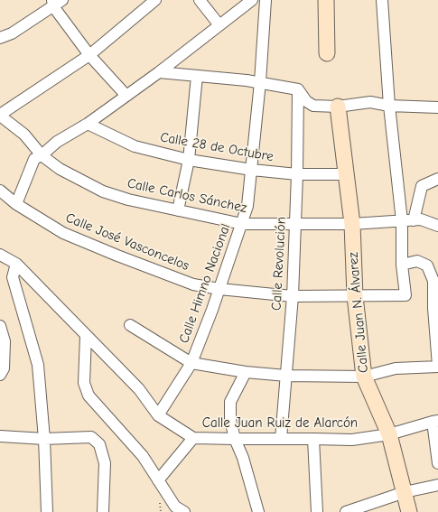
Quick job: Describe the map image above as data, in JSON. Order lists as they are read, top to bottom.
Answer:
{
  "streets": {
    "street": [
      "Calle 28 de Octubre",
      "Calle Carlos Sánchez",
      "Calle José Vasconcelos",
      "Calle Revolución",
      "Calle Himno Nacional",
      "Calle Juan N. Álvarez",
      "Calle Juan Ruiz de Alarcón"
    ]
  },
  "crossings": [
    ["Calle 28 de Octubre", "Calle Revolución"],
    ["Calle 28 de Octubre", "Calle Himno Nacional"],
    ["Calle 28 de Octubre", "Calle Juan N. Álvarez"],
    ["Calle Carlos Sánchez", "Calle Revolución"],
    ["Calle Carlos Sánchez", "Calle Himno Nacional"],
    ["Calle Carlos Sánchez", "Calle Juan N. Álvarez"],
    ["Calle José Vasconcelos", "Calle Revolución"],
    ["Calle José Vasconcelos", "Calle Himno Nacional"],
    ["Calle José Vasconcelos", "Calle Juan N. Álvarez"],
    ["Calle Revolución", "Calle Juan Ruiz de Alarcón"],
    ["Calle Himno Nacional", "Calle Juan Ruiz de Alarcón"],
    ["Calle Juan N. Álvarez", "Calle Juan Ruiz de Alarcón"]
  ]
}
